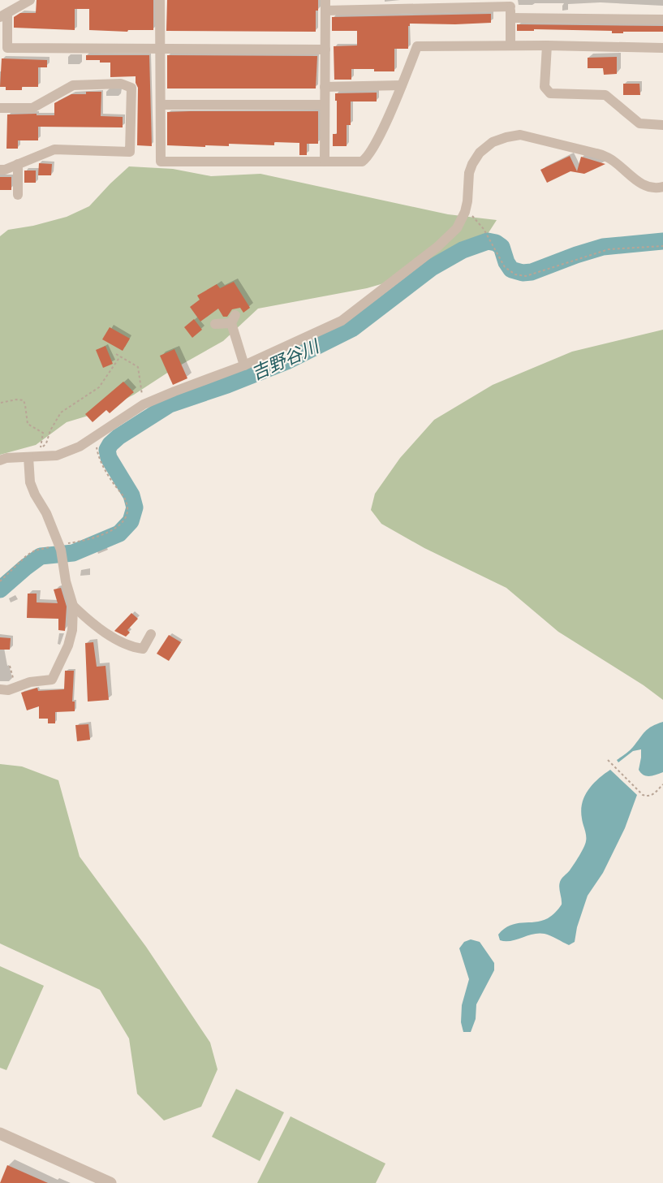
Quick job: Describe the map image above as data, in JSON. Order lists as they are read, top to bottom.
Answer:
{
  "water": ["吉野谷川"]
}
